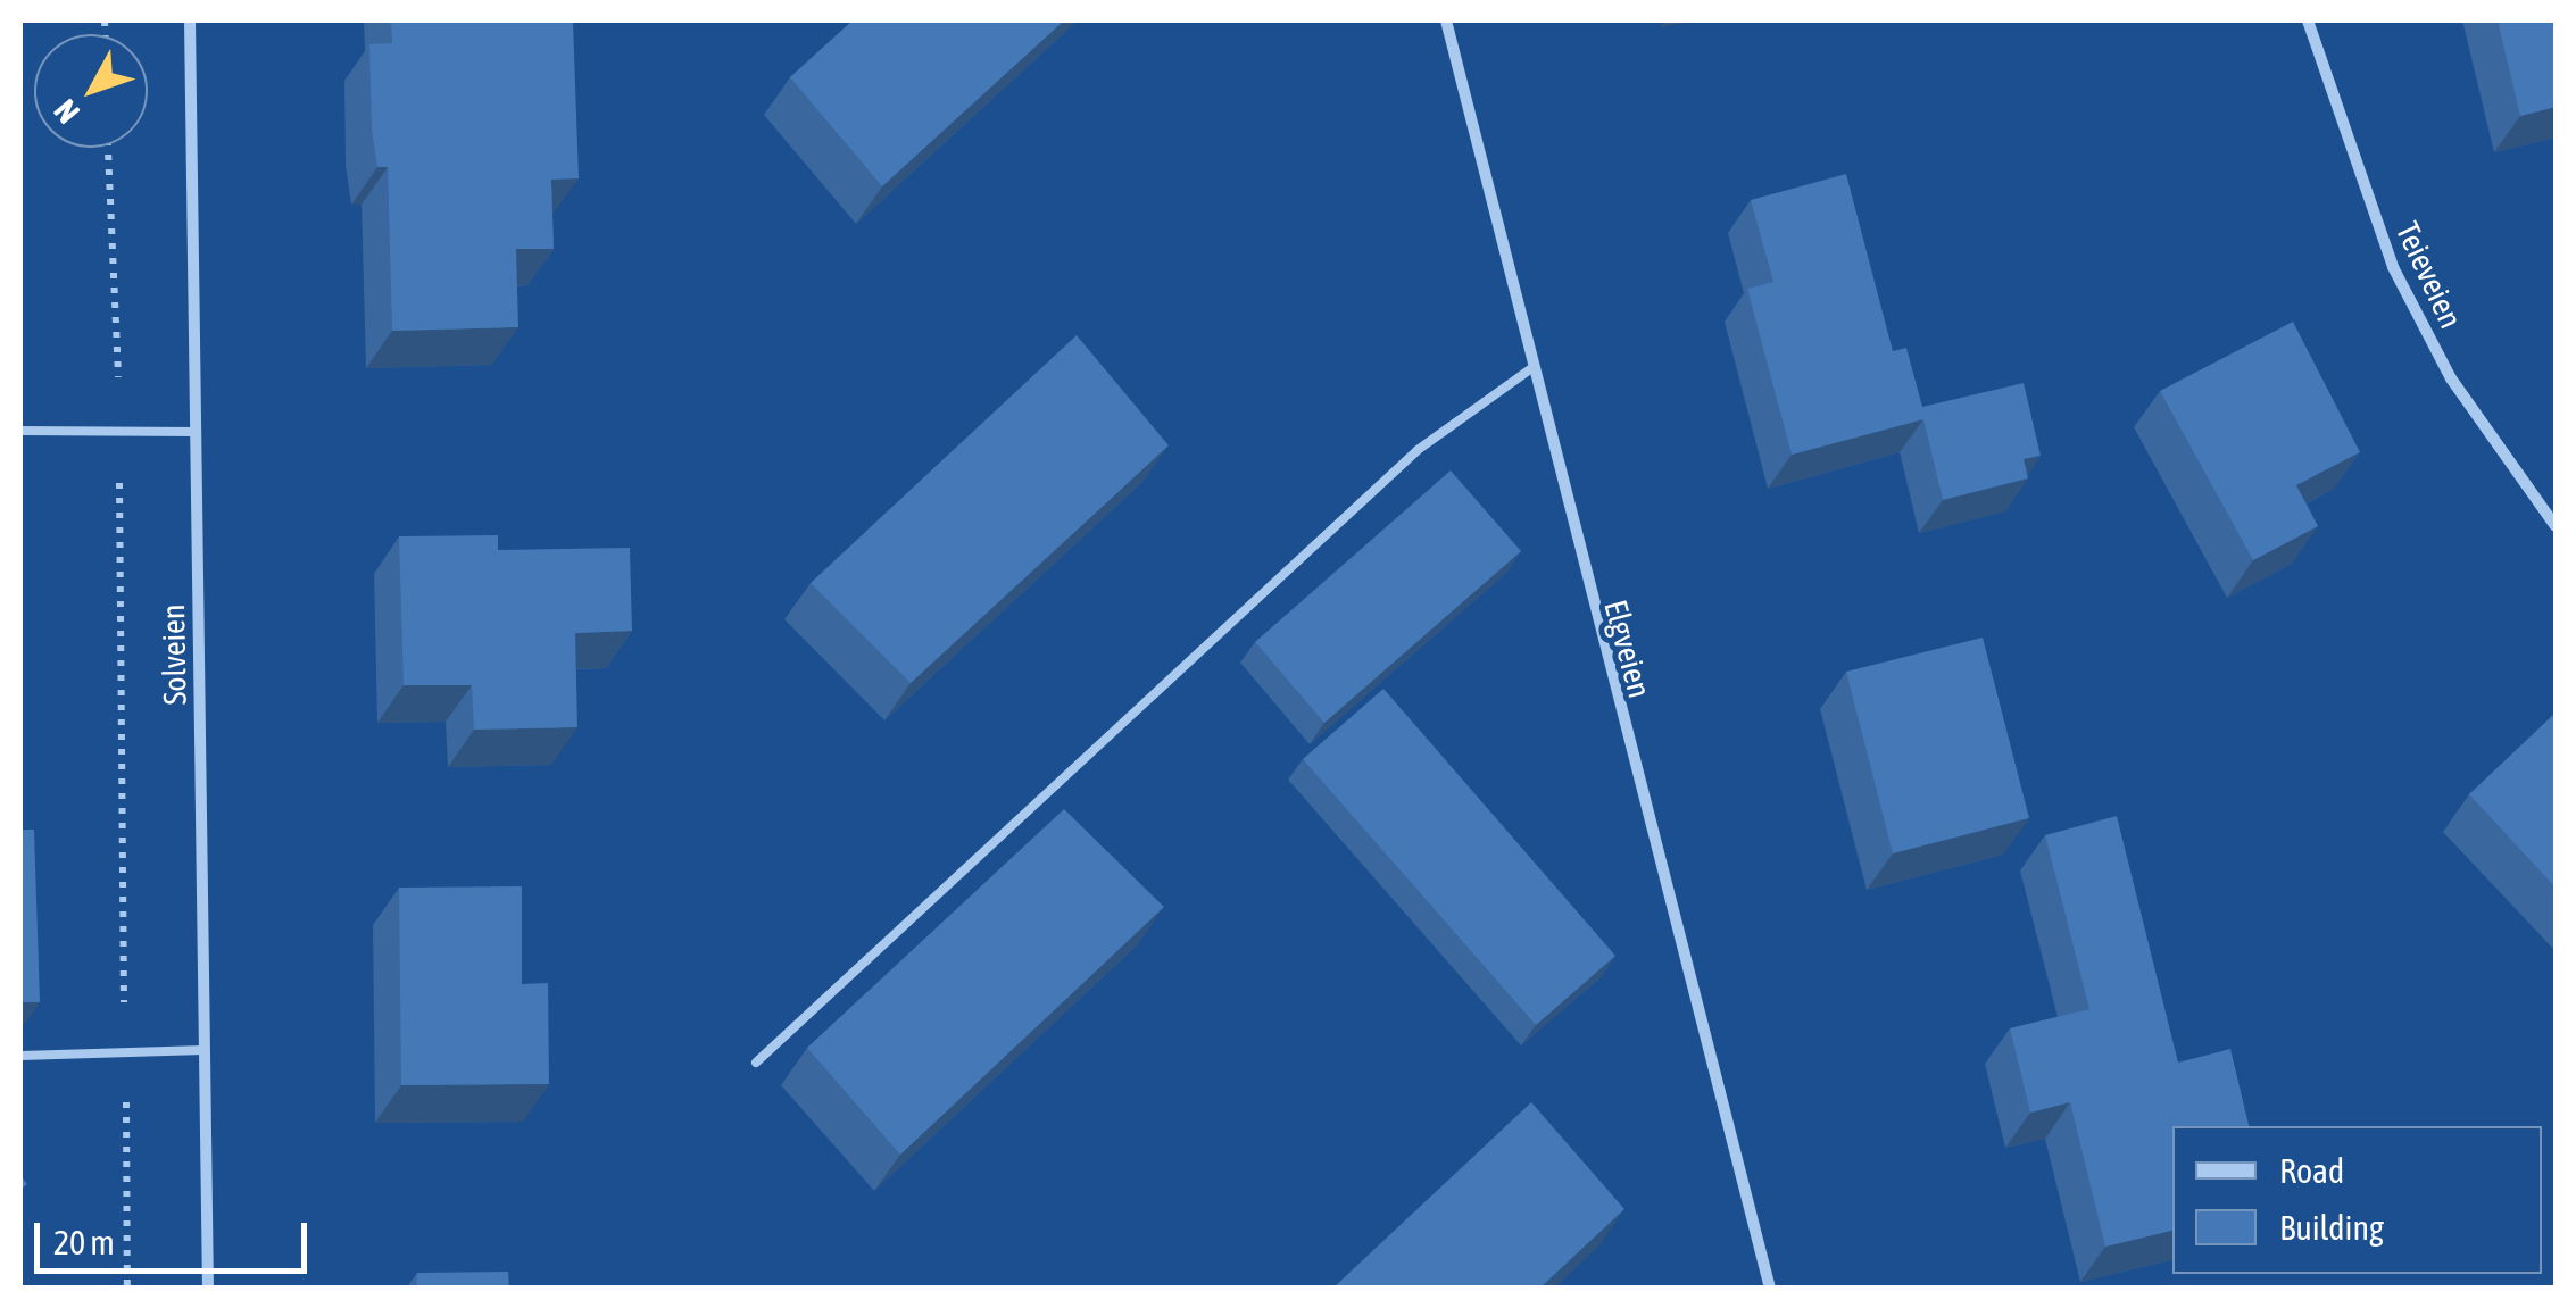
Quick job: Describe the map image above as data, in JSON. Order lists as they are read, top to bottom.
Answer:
{
  "streets": {
    "street": ["Teieveien", "Elgveien", "Solveien"]
  },
  "legend": ["Road", "Building"],
  "scale_bar": "20 m",
  "north": "bottom left"
}
